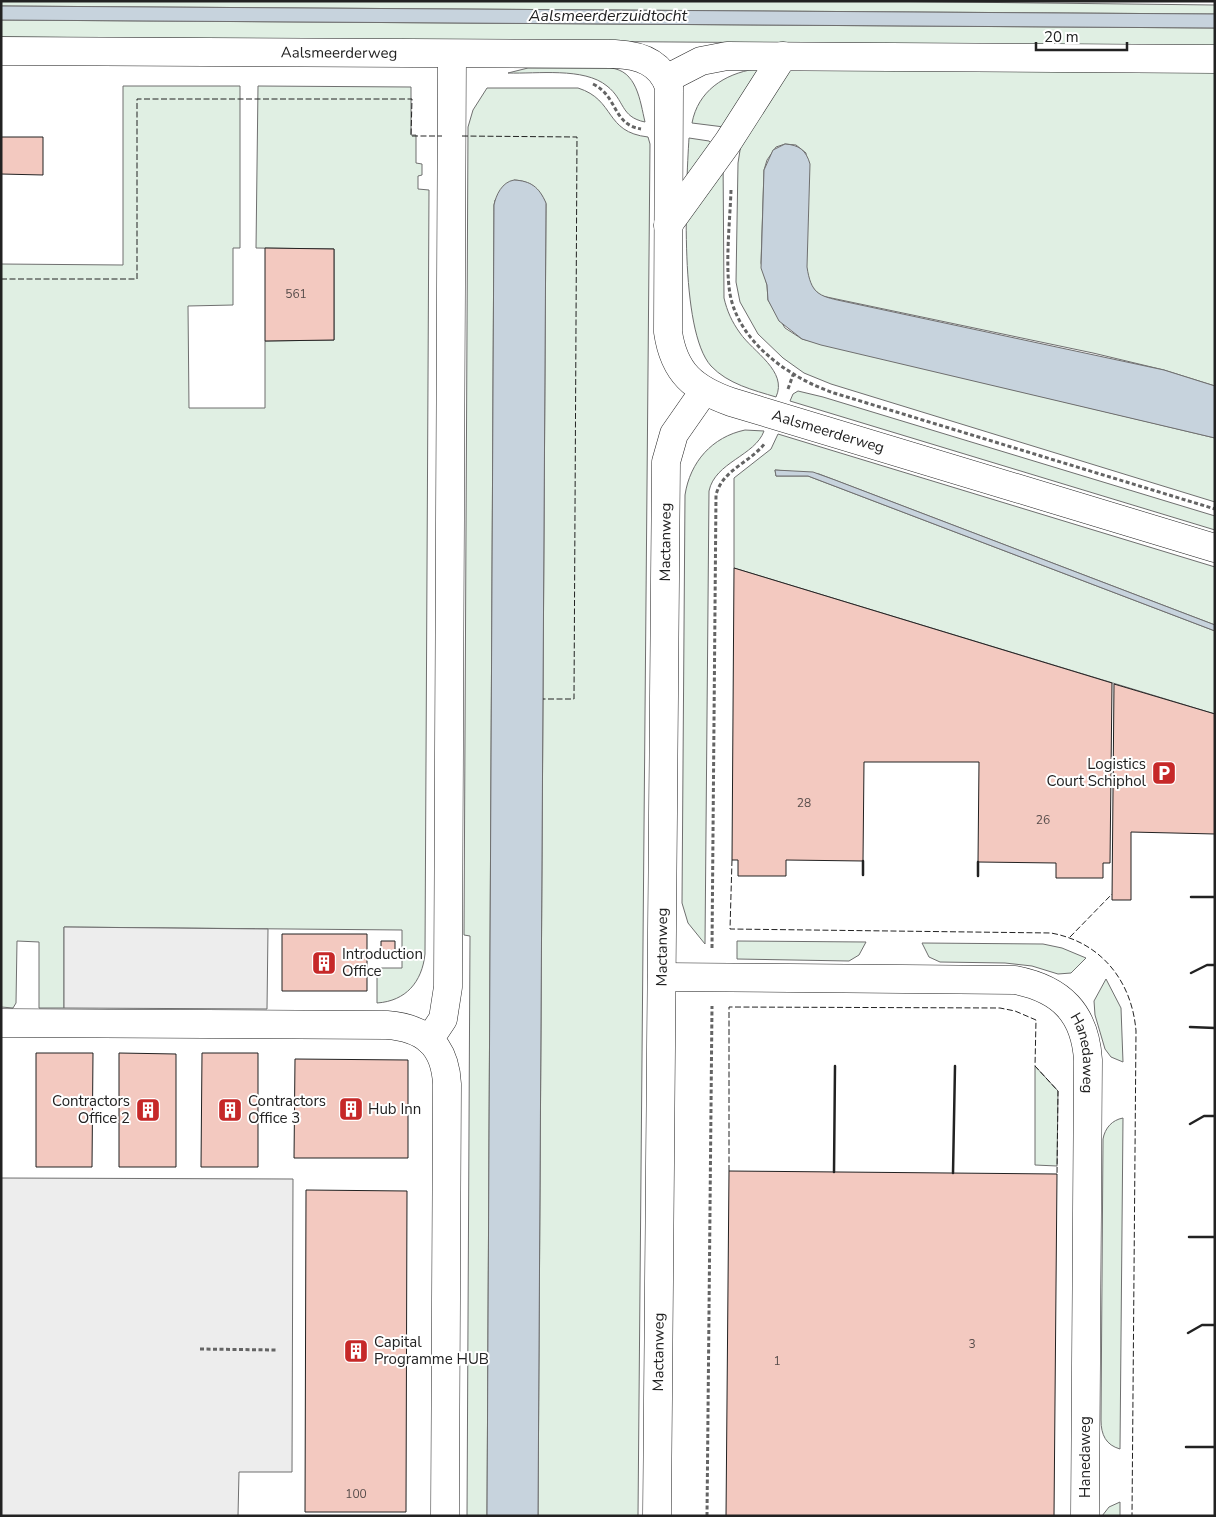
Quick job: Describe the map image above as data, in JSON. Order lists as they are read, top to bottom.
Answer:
{
  "streets": {
    "street": ["Aalsmeerderweg", "Mactanweg", "Hanedaweg"]
  },
  "crossings": [
    ["Aalsmeerderweg", "Mactanweg"],
    ["Mactanweg", "Hanedaweg"]
  ],
  "water": ["Aalsmeerderzuidtocht"],
  "places": {
    "parking": ["Logistics Court Schiphol"],
    "building": [
      "Introduction Office",
      "Hub Inn",
      "Contractors Office 2",
      "Contractors Office 3",
      "Capital Programme HUB"
    ]
  },
  "house_numbers": [
    "561",
    "28",
    "26",
    "3",
    "1",
    "100"
  ],
  "scale_bar": "20 m"
}
